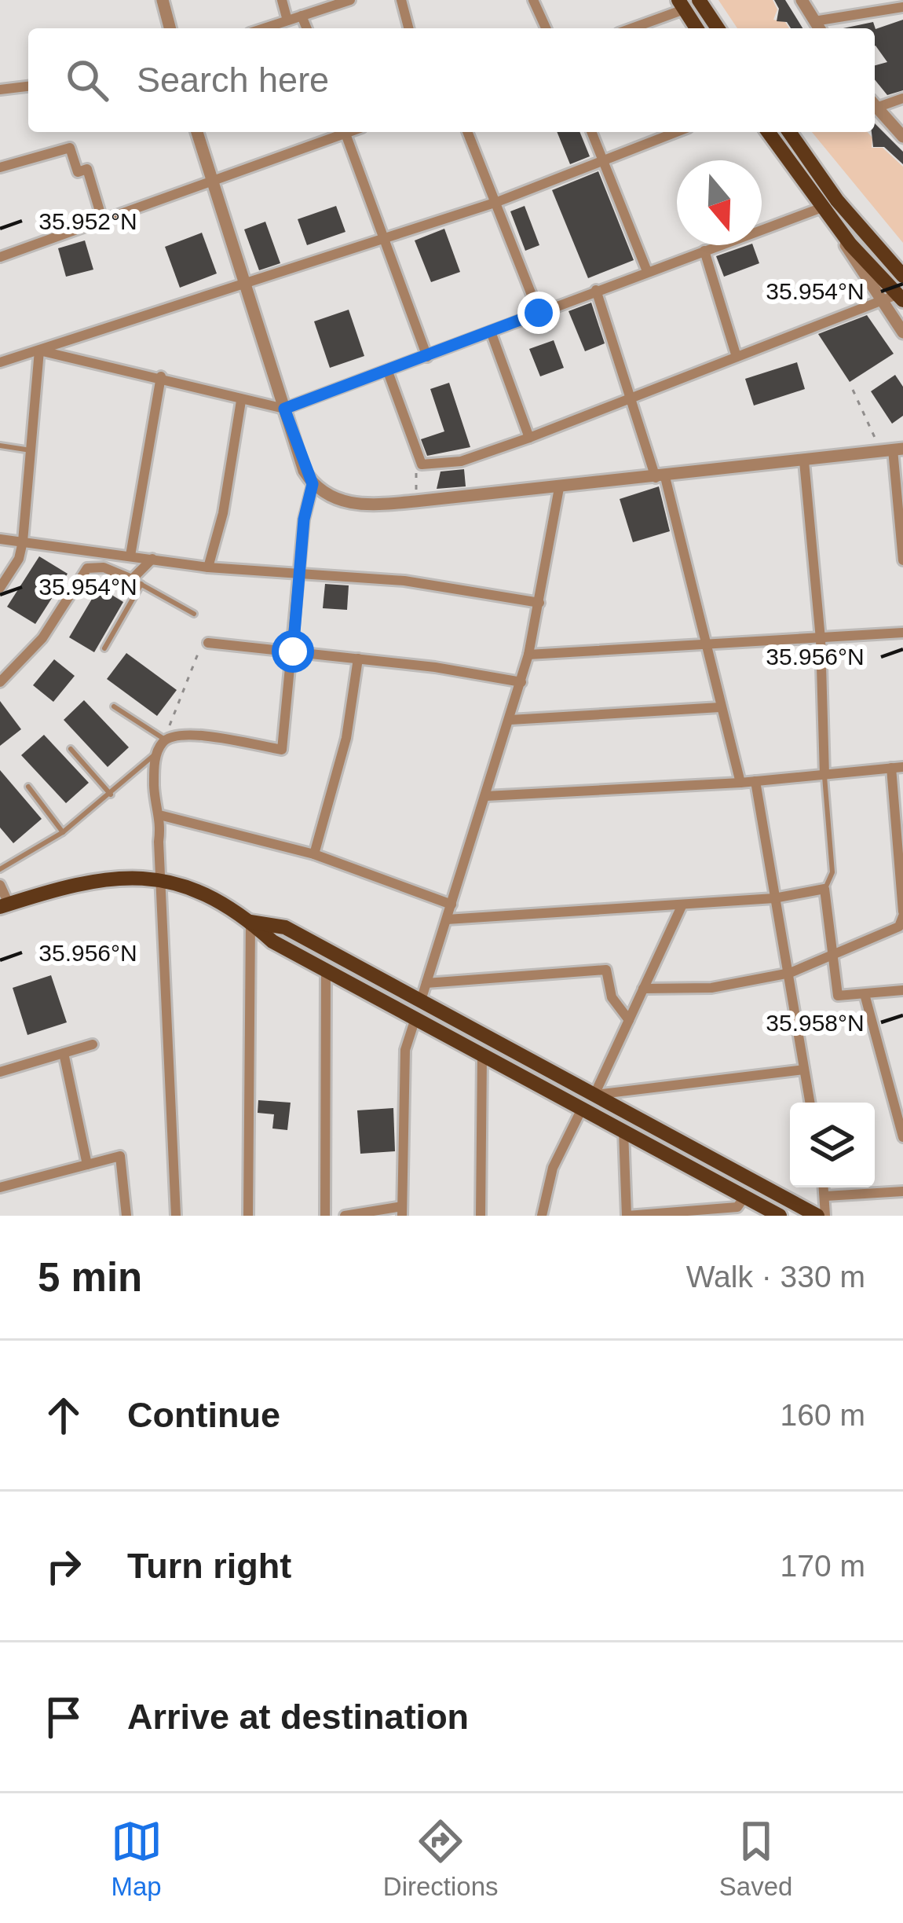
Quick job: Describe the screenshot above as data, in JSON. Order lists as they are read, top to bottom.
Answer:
{
  "north": "bottom",
  "page": {
    "search": "Search here",
    "heading": ["5 min", "Walk · 330 m"],
    "list": [
      ["Continue", "160 m"],
      ["Turn right", "170 m"],
      "Arrive at destination"
    ],
    "nav": ["Map", "Directions", "Saved"]
  },
  "coordinates": [
    "35.952°N",
    "35.954°N",
    "35.956°N",
    "35.958°N"
  ]
}
